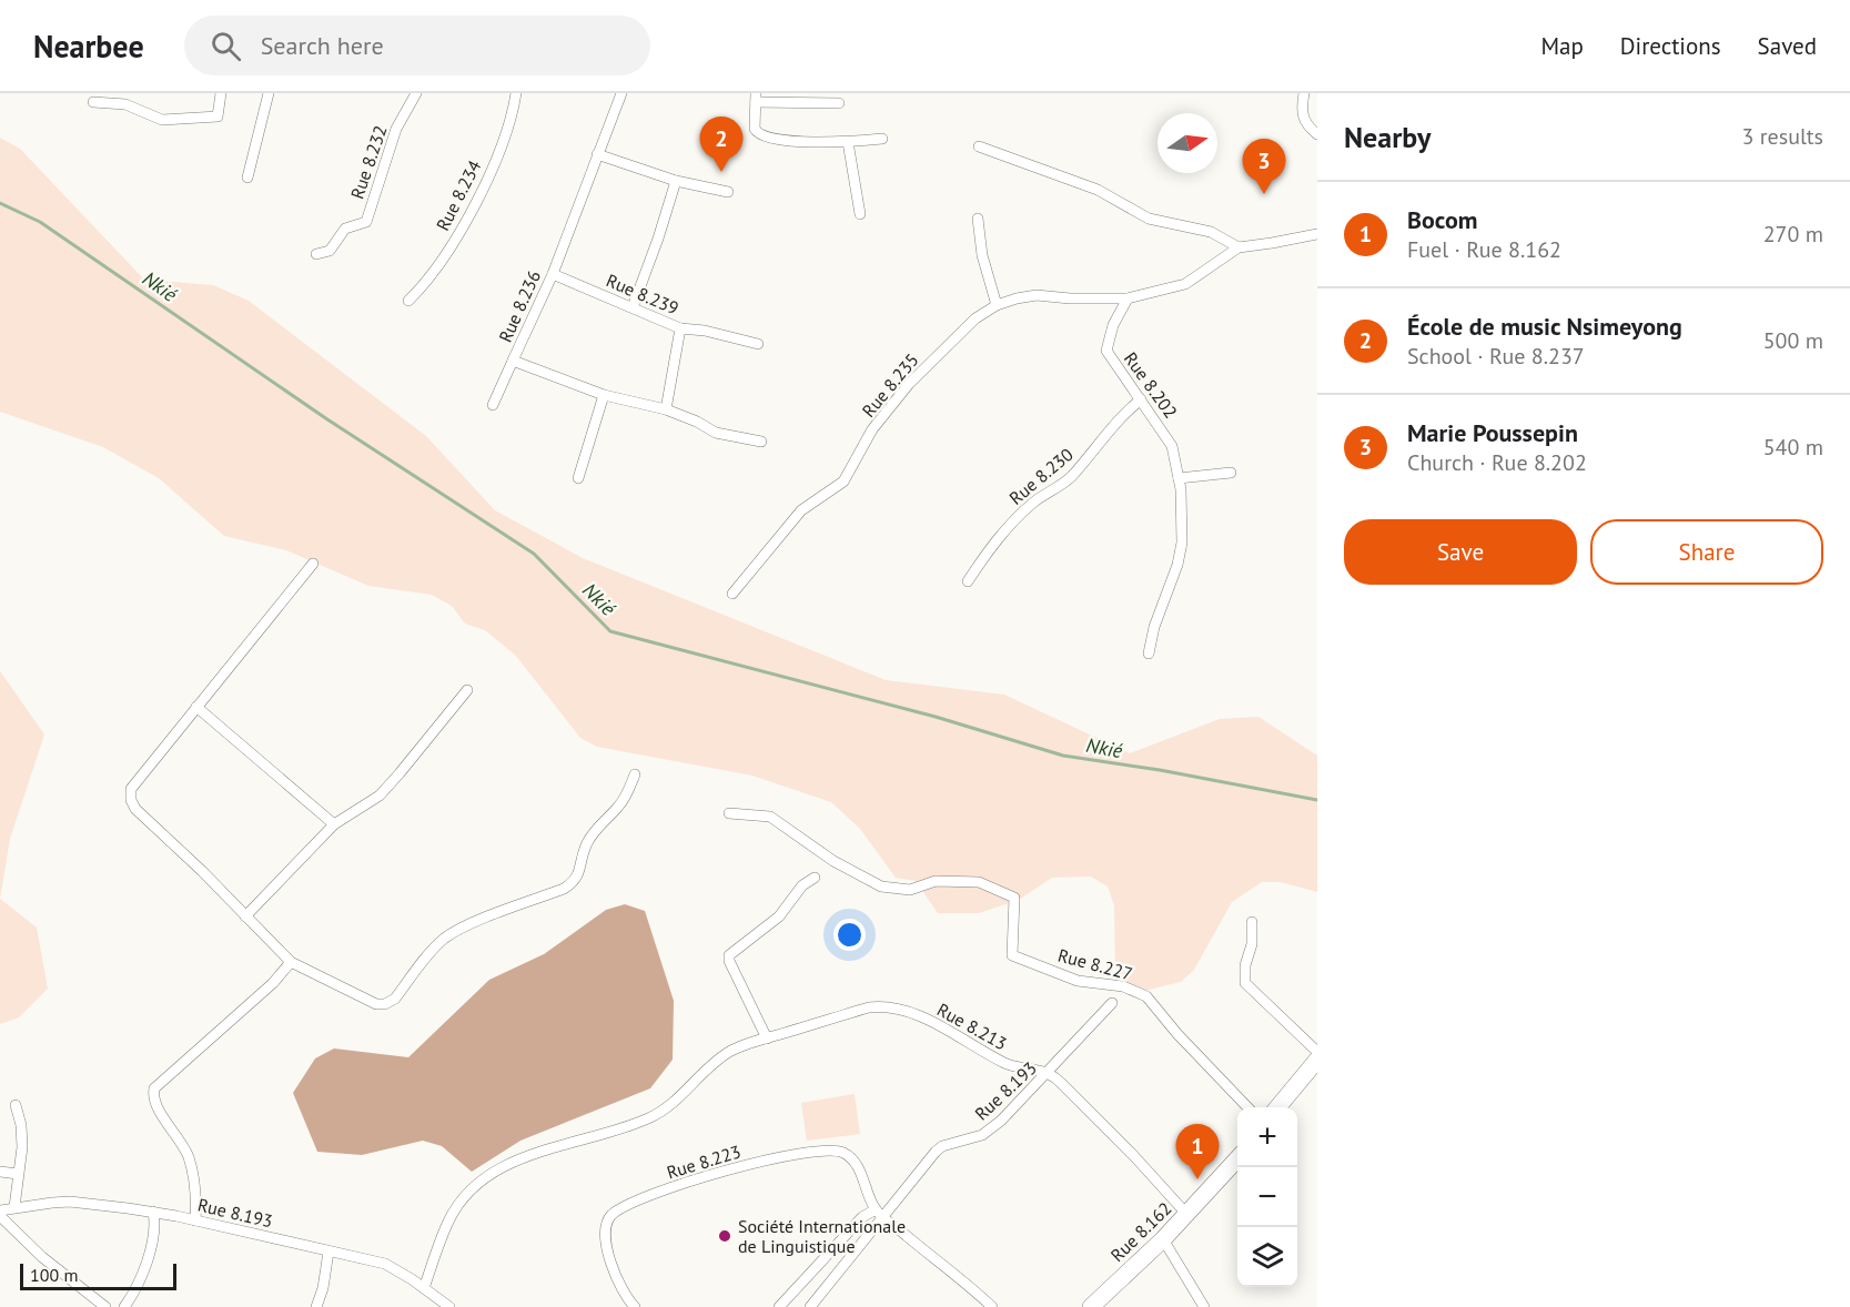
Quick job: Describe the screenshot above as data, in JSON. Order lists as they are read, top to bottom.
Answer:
{
  "streets": {
    "highway": ["Rue 8.162"],
    "street": [
      "Rue 8.232",
      "Rue 8.234",
      "Rue 8.239",
      "Rue 8.236",
      "Rue 8.235",
      "Rue 8.202",
      "Rue 8.230",
      "Rue 8.227",
      "Rue 8.213",
      "Rue 8.193",
      "Rue 8.223"
    ]
  },
  "crossings": [
    ["Rue 8.239", "Rue 8.236"],
    ["Rue 8.235", "Rue 8.202"],
    ["Rue 8.202", "Rue 8.230"],
    ["Rue 8.213", "Rue 8.193"],
    ["Rue 8.193", "Rue 8.223"]
  ],
  "water": ["Nkié"],
  "places": ["Société Internationale de Linguistique"],
  "scale_bar": "100 m",
  "north": "right",
  "page": {
    "header": "Nearbee",
    "search": "Search here",
    "nav": ["Map", "Directions", "Saved"],
    "heading": ["Nearby", "3 results"],
    "pins": ["2", "3", "1"],
    "list": [
      {
        "mark": "1",
        "name": "Bocom",
        "note": "Fuel · Rue 8.162",
        "value": "270 m"
      },
      {
        "mark": "2",
        "name": "École de music Nsimeyong",
        "note": "School · Rue 8.237",
        "value": "500 m"
      },
      {
        "mark": "3",
        "name": "Marie Poussepin",
        "note": "Church · Rue 8.202",
        "value": "540 m"
      }
    ],
    "buttons": ["Save", "Share"],
    "map_buttons": ["+", "−"],
    "scale": "100 m"
  }
}
